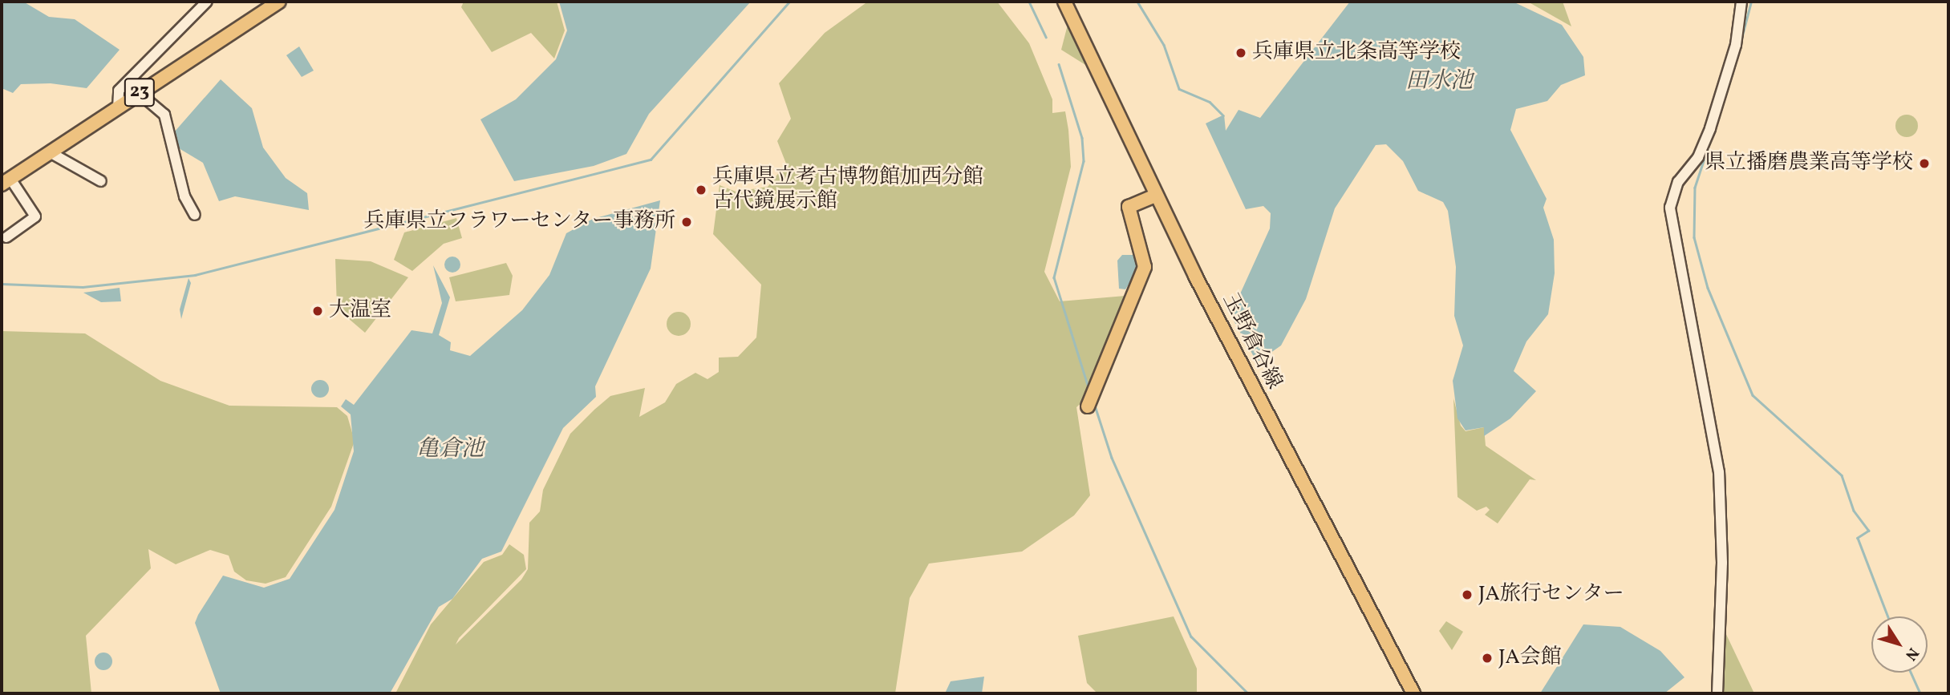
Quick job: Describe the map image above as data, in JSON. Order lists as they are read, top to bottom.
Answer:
{
  "streets": {
    "main road": ["23", "玉野倉谷線"]
  },
  "water": ["田水池", "亀倉池"],
  "places": [
    "兵庫県立北条高等学校",
    "県立播磨農業高等学校",
    "兵庫県立考古博物館加西分館 古代鏡展示館",
    "兵庫県立フラワーセンター事務所",
    "大温室",
    "JA旅行センター",
    "JA会館"
  ],
  "north": "bottom right"
}
